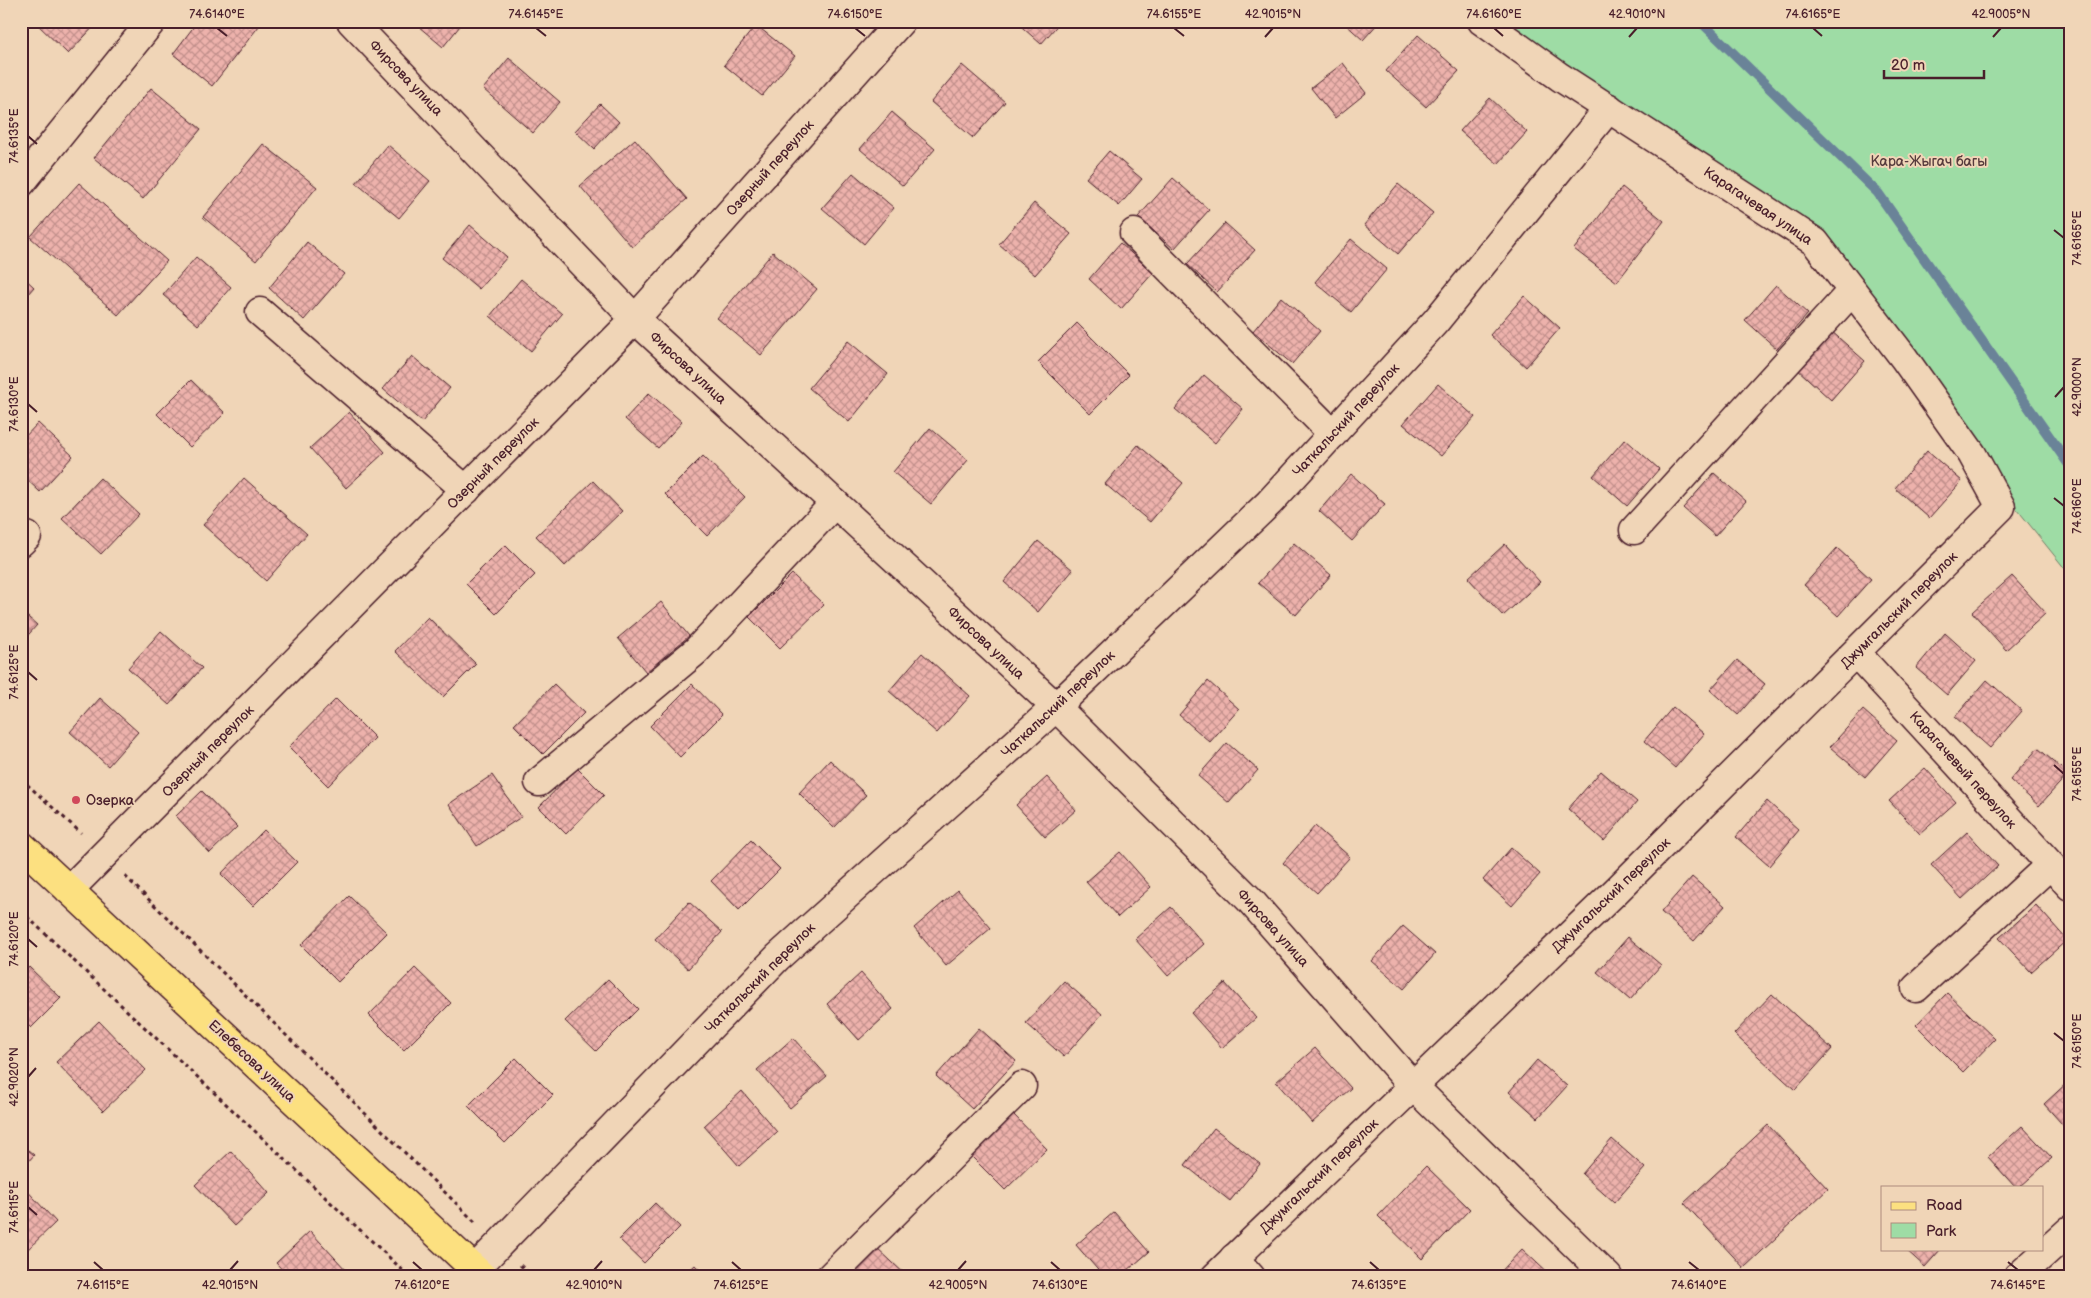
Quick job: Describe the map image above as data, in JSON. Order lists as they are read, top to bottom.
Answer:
{
  "streets": {
    "main road": ["Елебесова улица"],
    "street": [
      "Фирсова улица",
      "Озерный переулок",
      "Карагачевая улица",
      "Чаткальский переулок",
      "Джумгальский переулок",
      "Карагачевый переулок"
    ]
  },
  "crossings": [
    ["Фирсова улица", "Озерный переулок"],
    ["Фирсова улица", "Чаткальский переулок"],
    ["Фирсова улица", "Джумгальский переулок"],
    ["Озерный переулок", "Елебесова улица"],
    ["Карагачевая улица", "Чаткальский переулок"],
    ["Карагачевая улица", "Джумгальский переулок"],
    ["Чаткальский переулок", "Елебесова улица"],
    ["Джумгальский переулок", "Карагачевый переулок"]
  ],
  "parks": ["Кара-Жыгач багы"],
  "places": ["Озерка"],
  "legend": ["Road", "Park"],
  "scale_bar": "20 m",
  "coordinates": [
    "74.6140°E",
    "74.6145°E",
    "74.6150°E",
    "74.6155°E",
    "42.9015°N",
    "74.6160°E",
    "42.9010°N",
    "74.6165°E",
    "42.9005°N",
    "74.6135°E",
    "42.9000°N",
    "74.6130°E",
    "74.6125°E",
    "74.6120°E",
    "42.9020°N",
    "74.6115°E"
  ]
}
